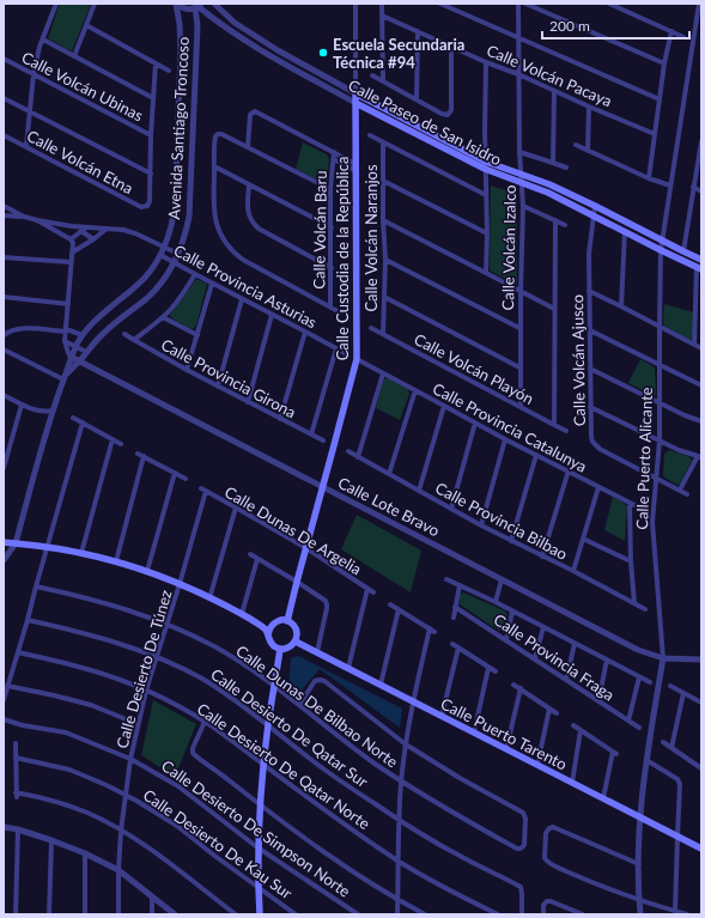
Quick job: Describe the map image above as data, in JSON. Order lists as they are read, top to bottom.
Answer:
{
  "streets": {
    "main road": ["Calle Paseo de San Isidro", "Calle Custodia de la República", "Calle Puerto Tarento"],
    "street": [
      "Calle Volcán Pacaya",
      "Calle Volcán Ubinas",
      "Avenida Santiago Troncoso",
      "Calle Volcán Etna",
      "Calle Volcán Baru",
      "Calle Volcán Naranjos",
      "Calle Volcán Izalco",
      "Calle Provincia Asturias",
      "Calle Volcán Ajusco",
      "Calle Volcán Playón",
      "Calle Provincia Girona",
      "Calle Provincia Catalunya",
      "Calle Puerto Alicante",
      "Calle Lote Bravo",
      "Calle Provincia Bilbao",
      "Calle Dunas De Argelia",
      "Calle Provincia Fraga",
      "Calle Desierto De Túnez",
      "Calle Dunas De Bilbao Norte",
      "Calle Desierto De Qatar Sur",
      "Calle Desierto De Qatar Norte",
      "Calle Desierto De Simpson Norte",
      "Calle Desierto De Kau Sur"
    ]
  },
  "crossings": [
    ["Calle Volcán Pacaya", "Calle Volcán Izalco"],
    ["Calle Volcán Ubinas", "Calle Volcán Etna"],
    ["Calle Paseo de San Isidro", "Avenida Santiago Troncoso"],
    ["Calle Paseo de San Isidro", "Calle Volcán Izalco"],
    ["Calle Paseo de San Isidro", "Calle Custodia de la República"],
    ["Calle Paseo de San Isidro", "Calle Volcán Ajusco"],
    ["Calle Paseo de San Isidro", "Calle Puerto Alicante"],
    ["Avenida Santiago Troncoso", "Calle Provincia Asturias"],
    ["Avenida Santiago Troncoso", "Calle Lote Bravo"],
    ["Calle Volcán Naranjos", "Calle Volcán Playón"],
    ["Calle Volcán Izalco", "Calle Volcán Playón"],
    ["Calle Custodia de la República", "Calle Provincia Catalunya"],
    ["Calle Custodia de la República", "Calle Lote Bravo"],
    ["Calle Custodia de la República", "Calle Dunas De Argelia"],
    ["Calle Custodia de la República", "Calle Puerto Tarento"],
    ["Calle Volcán Ajusco", "Calle Puerto Alicante"],
    ["Calle Puerto Alicante", "Calle Lote Bravo"],
    ["Calle Puerto Alicante", "Calle Puerto Tarento"],
    ["Calle Dunas De Argelia", "Calle Desierto De Túnez"],
    ["Calle Desierto De Túnez", "Calle Dunas De Bilbao Norte"],
    ["Calle Desierto De Túnez", "Calle Desierto De Qatar Sur"],
    ["Calle Desierto De Túnez", "Calle Desierto De Qatar Norte"],
    ["Calle Desierto De Túnez", "Calle Desierto De Simpson Norte"],
    ["Calle Desierto De Túnez", "Calle Desierto De Kau Sur"]
  ],
  "places": ["Escuela Secundaria Técnica #94"],
  "scale_bar": "200 m"
}
